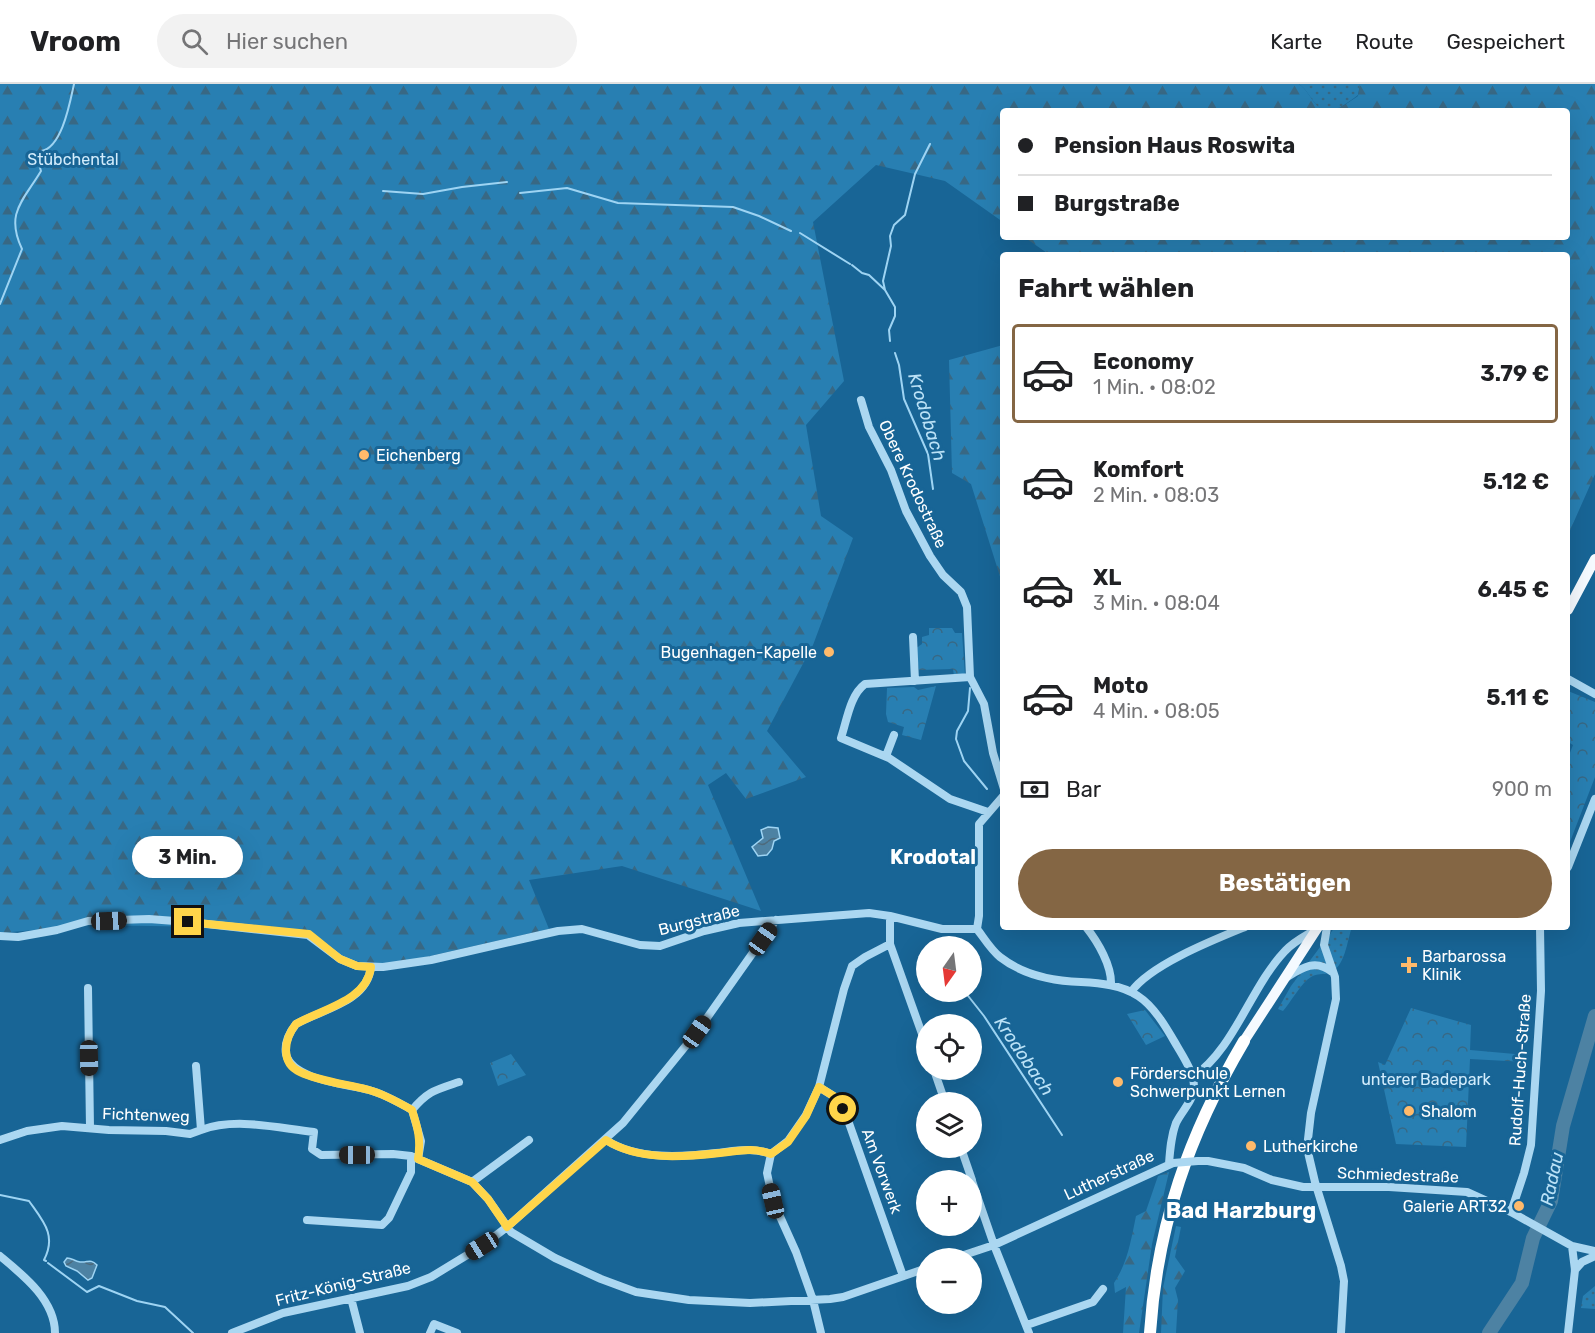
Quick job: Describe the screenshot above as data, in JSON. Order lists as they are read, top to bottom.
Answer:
{
  "streets": {
    "street": [
      "Obere Krodostraße",
      "Burgstraße",
      "Rudolf-Huch-Straße",
      "Fichtenweg",
      "Am Vorwerk",
      "Lutherstraße",
      "Schmiedestraße",
      "Fritz-König-Straße"
    ]
  },
  "crossings": [
    ["Burgstraße", "Fritz-König-Straße"],
    ["Rudolf-Huch-Straße", "Schmiedestraße"],
    ["Lutherstraße", "Schmiedestraße"]
  ],
  "districts": ["Krodotal", "Bad Harzburg"],
  "water": ["Krodobach", "Radau"],
  "parks": ["Stübchental", "unterer Badepark"],
  "places": {
    "other": [
      "Eichenberg",
      "Bugenhagen-Kapelle",
      "Förderschule Schwerpunkt Lernen",
      "Shalom",
      "Lutherkirche",
      "Galerie ART32"
    ],
    "health": ["Barbarossa Klinik"]
  },
  "north": "bottom",
  "page": {
    "header": "Vroom",
    "search": "Hier suchen",
    "nav": ["Karte", "Route", "Gespeichert"],
    "banner": ["Pension Haus Roswita", "Burgstraße"],
    "heading": "Fahrt wählen",
    "list": [
      {
        "name": "Economy",
        "note": "1 Min. · 08:02",
        "value": "3.79 €"
      },
      {
        "name": "Komfort",
        "note": "2 Min. · 08:03",
        "value": "5.12 €"
      },
      {
        "name": "XL",
        "note": "3 Min. · 08:04",
        "value": "6.45 €"
      },
      {
        "name": "Moto",
        "note": "4 Min. · 08:05",
        "value": "5.11 €"
      }
    ],
    "pay": ["Bar", "900 m"],
    "bubble": "3 Min.",
    "buttons": "Bestätigen",
    "map_buttons": ["+", "−"]
  }
}
